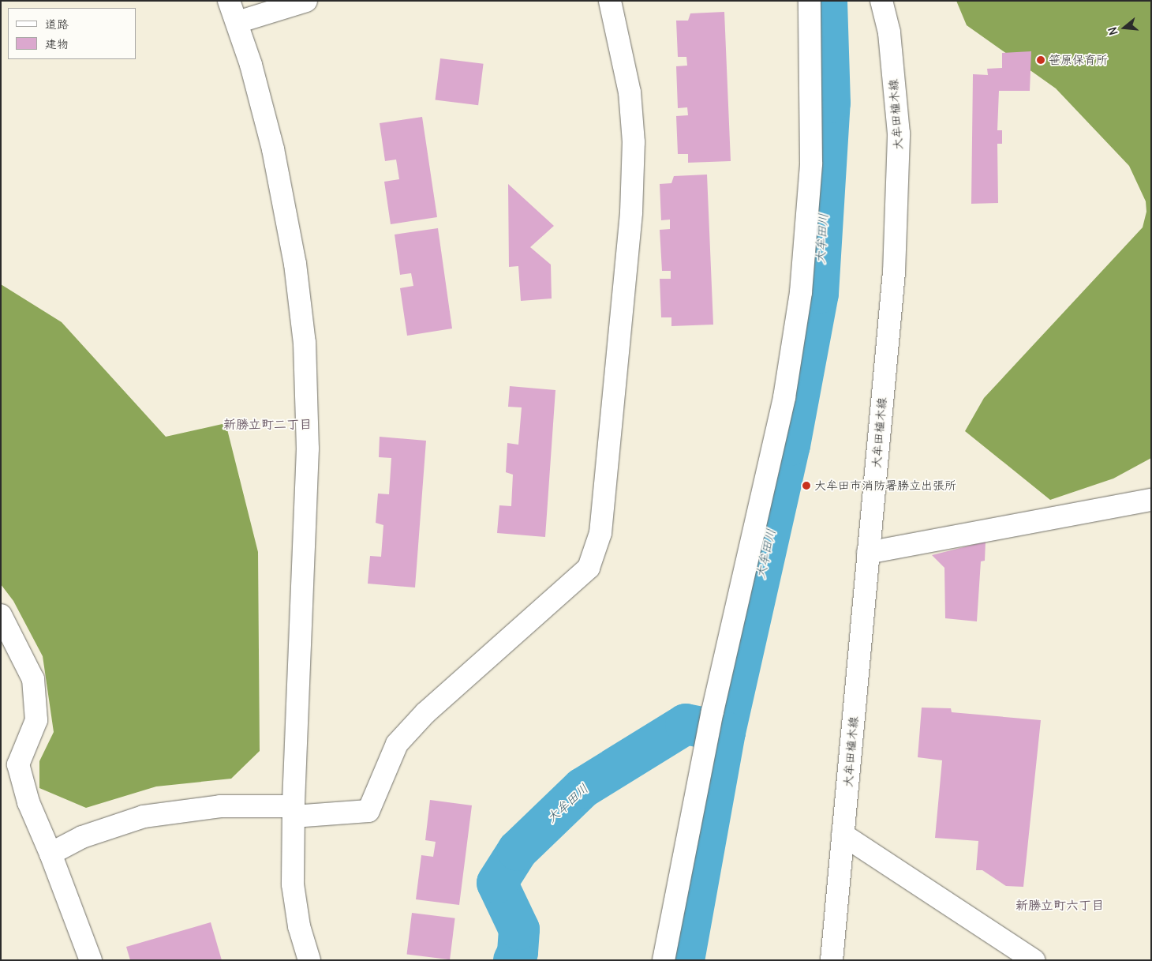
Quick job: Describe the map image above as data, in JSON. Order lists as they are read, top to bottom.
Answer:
{
  "streets": {
    "street": ["大牟田植木線"]
  },
  "districts": ["新勝立町二丁目", "新勝立町六丁目"],
  "water": ["大牟田川"],
  "places": ["笹原保育所", "大牟田市消防署勝立出張所"],
  "legend": ["道路", "建物"],
  "north": "left"
}
